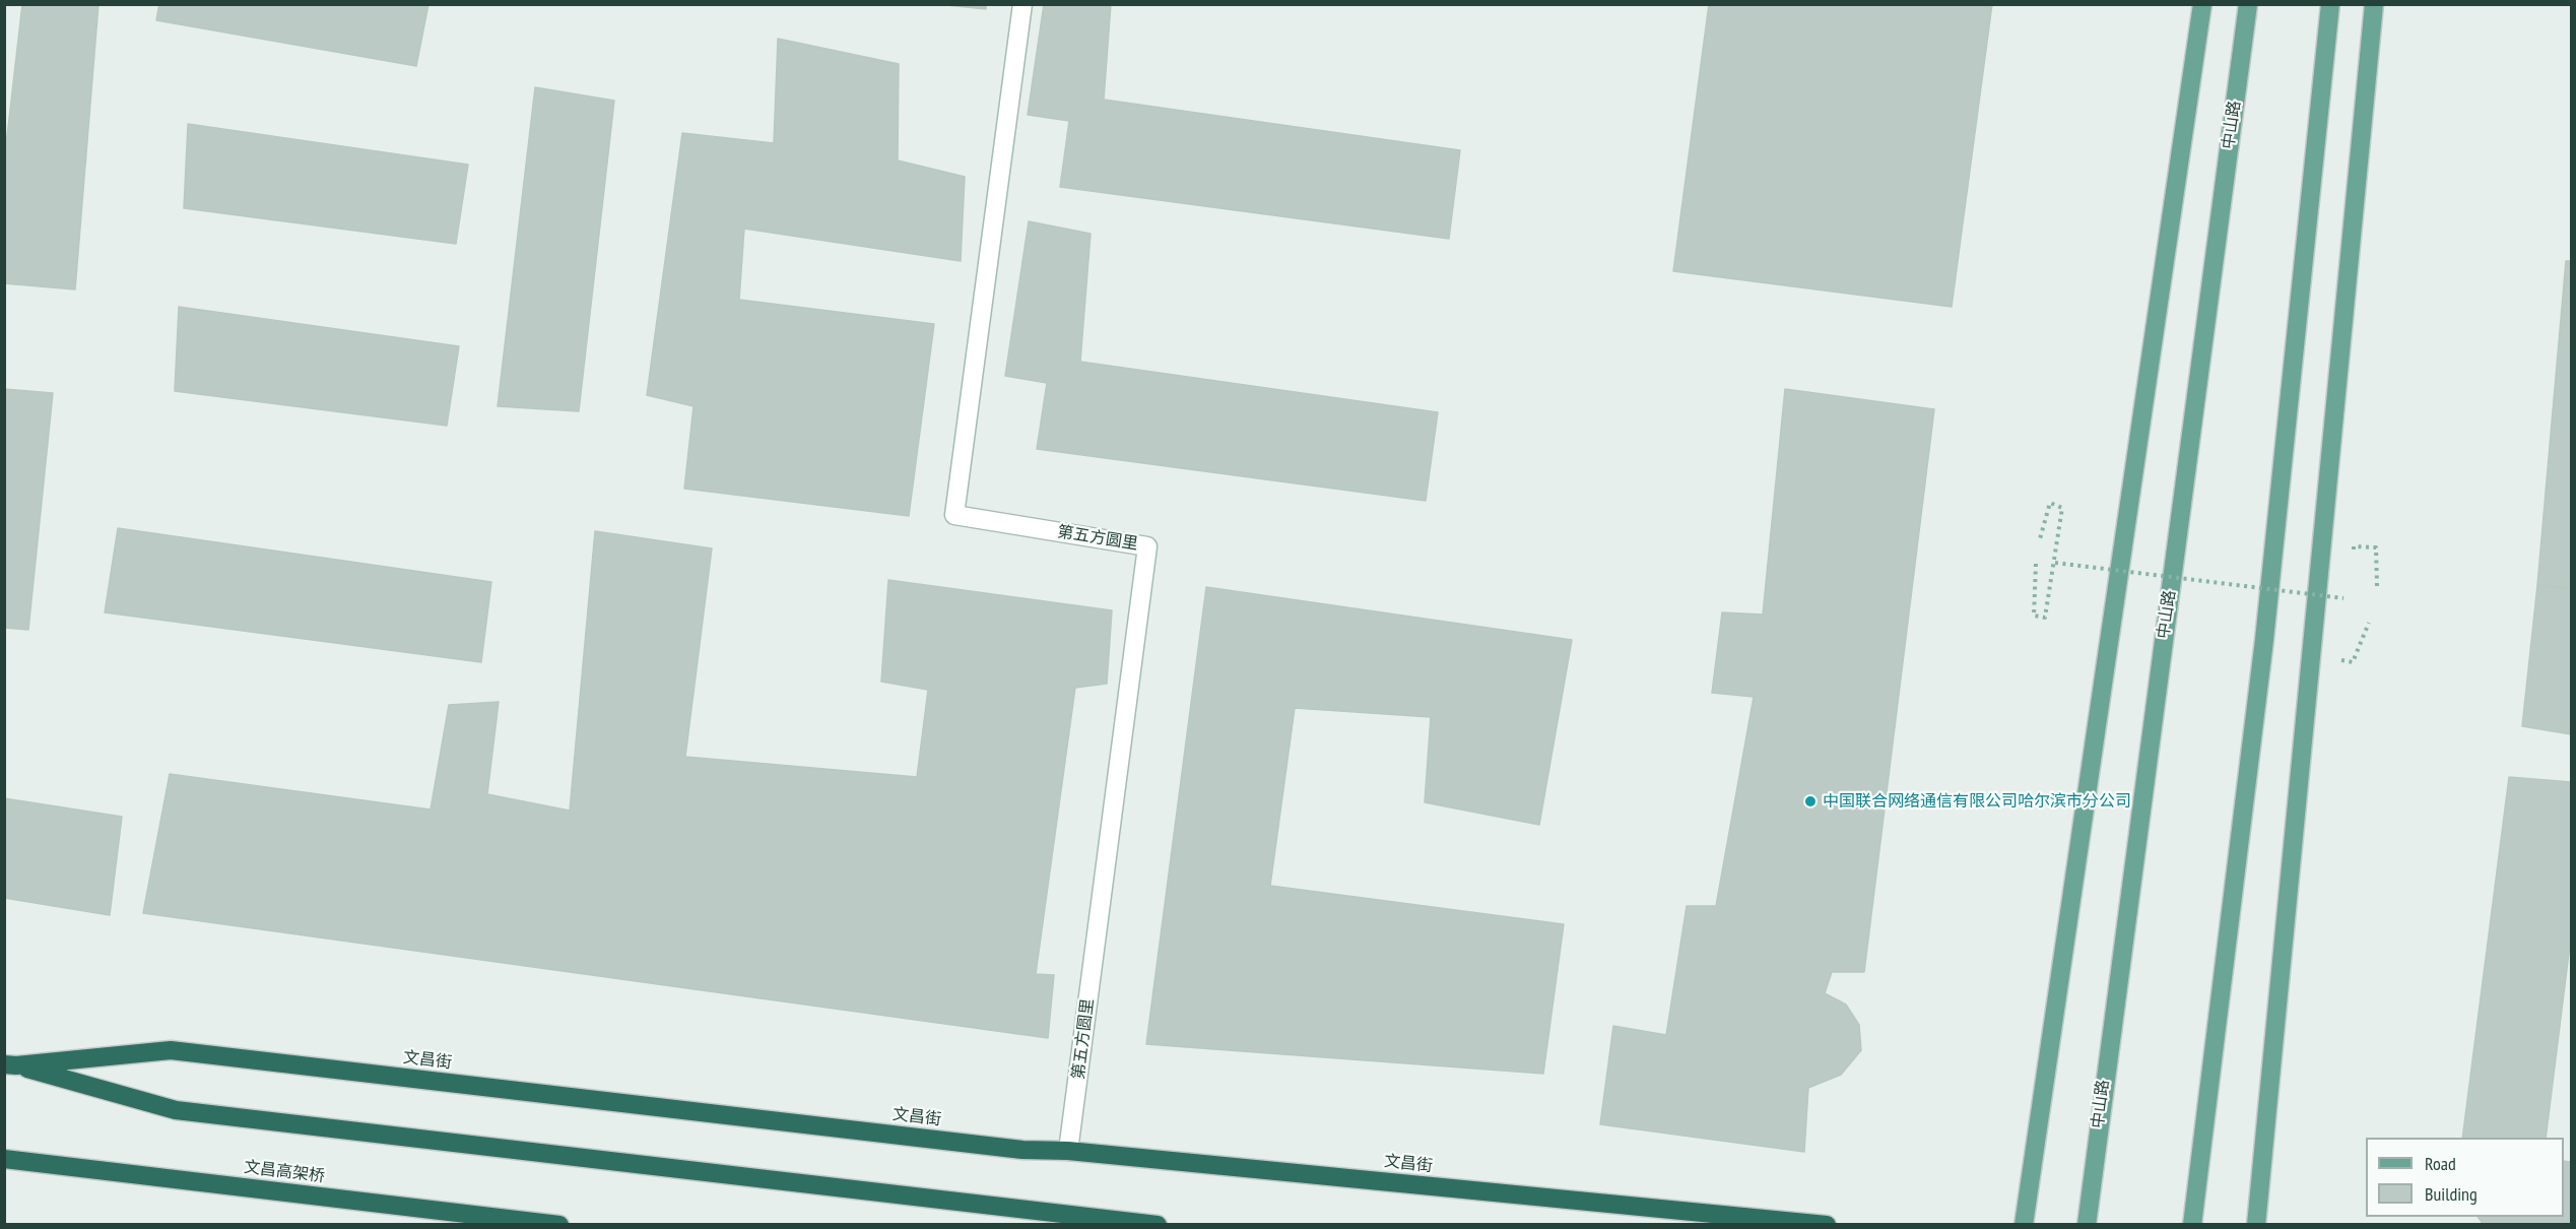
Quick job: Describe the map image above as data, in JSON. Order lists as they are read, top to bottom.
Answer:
{
  "streets": {
    "highway": ["文昌街", "文昌高架桥"],
    "main road": ["中山路"],
    "street": ["第五方圆里"]
  },
  "crossings": [
    ["第五方圆里", "文昌街"]
  ],
  "places": ["中国联合网络通信有限公司哈尔滨市分公司"],
  "legend": ["Road", "Building"]
}
